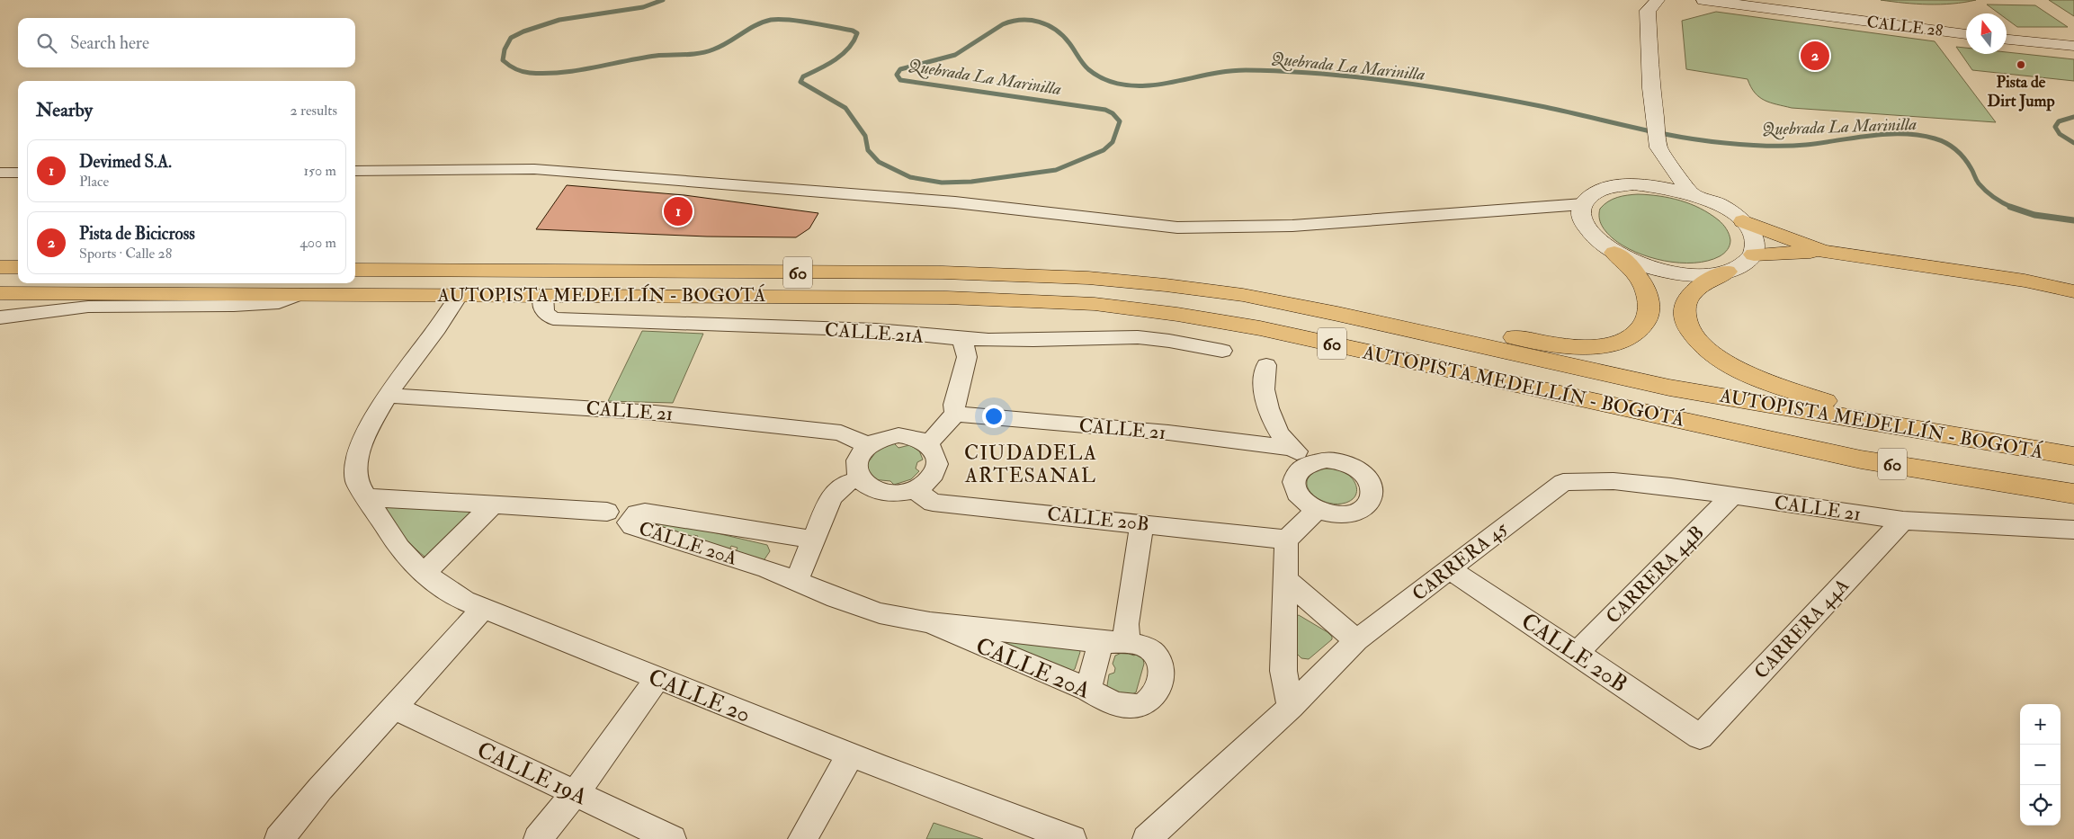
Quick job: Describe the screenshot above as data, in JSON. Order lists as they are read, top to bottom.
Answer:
{
  "streets": {
    "highway": ["60", "AUTOPISTA MEDELLÍN - BOGOTÁ"],
    "main road": ["CALLE 28"],
    "street": [
      "CALLE 21A",
      "CALLE 21",
      "CALLE 20B",
      "CALLE 20A",
      "CARRERA 45",
      "CARRERA 44B",
      "CARRERA 44A",
      "CALLE 20",
      "CALLE 19A"
    ]
  },
  "crossings": [
    ["AUTOPISTA MEDELLÍN - BOGOTÁ", "CALLE 21A"],
    ["AUTOPISTA MEDELLÍN - BOGOTÁ", "CALLE 20"],
    ["CALLE 21", "CALLE 20B"],
    ["CALLE 21", "CARRERA 45"],
    ["CALLE 21", "CARRERA 44B"],
    ["CALLE 21", "CARRERA 44A"],
    ["CALLE 21", "CALLE 20"],
    ["CALLE 20B", "CARRERA 45"],
    ["CALLE 20B", "CARRERA 44B"],
    ["CALLE 20B", "CARRERA 44A"]
  ],
  "districts": ["CIUDADELA ARTESANAL"],
  "water": ["Quebrada La Marinilla"],
  "places": ["Pista de Dirt Jump"],
  "north": "top",
  "page": {
    "search": "Search here",
    "pins": ["2", "1"],
    "heading": ["Nearby", "2 results"],
    "list": [
      {
        "mark": "1",
        "name": "Devimed S.A.",
        "note": "Place",
        "value": "150 m"
      },
      {
        "mark": "2",
        "name": "Pista de Bicicross",
        "note": "Sports · Calle 28",
        "value": "400 m"
      }
    ],
    "map_buttons": ["+", "−"]
  }
}
